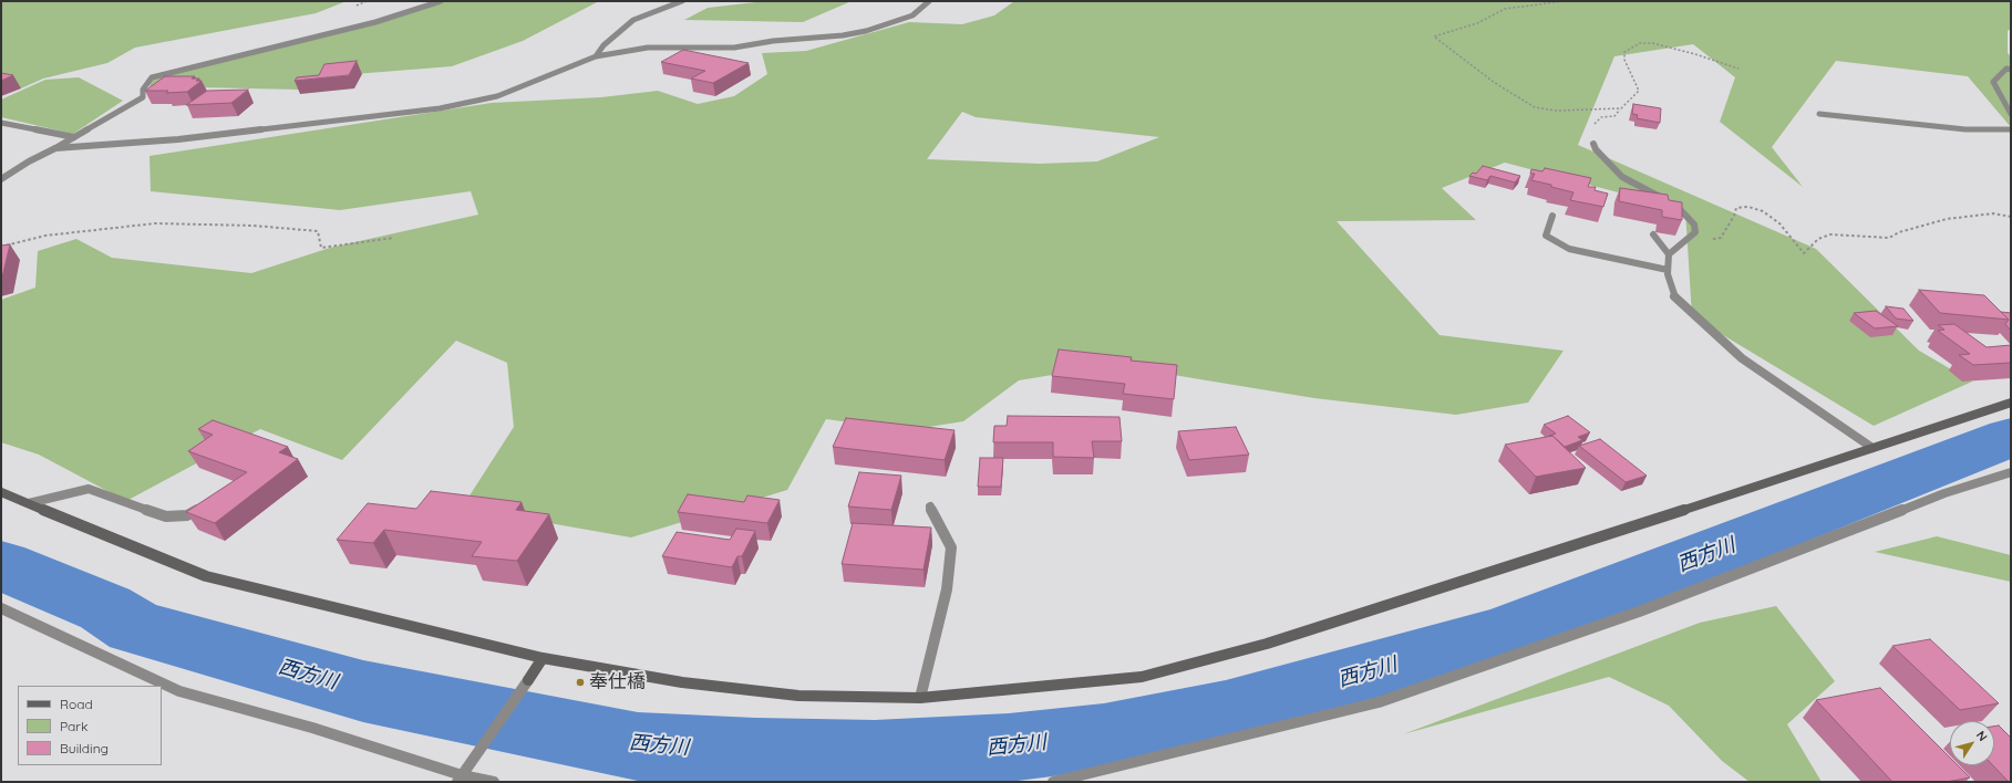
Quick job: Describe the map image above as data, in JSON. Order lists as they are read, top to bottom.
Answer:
{
  "water": ["西方川"],
  "places": ["奉仕橋"],
  "legend": ["Road", "Park", "Building"],
  "north": "top right"
}
